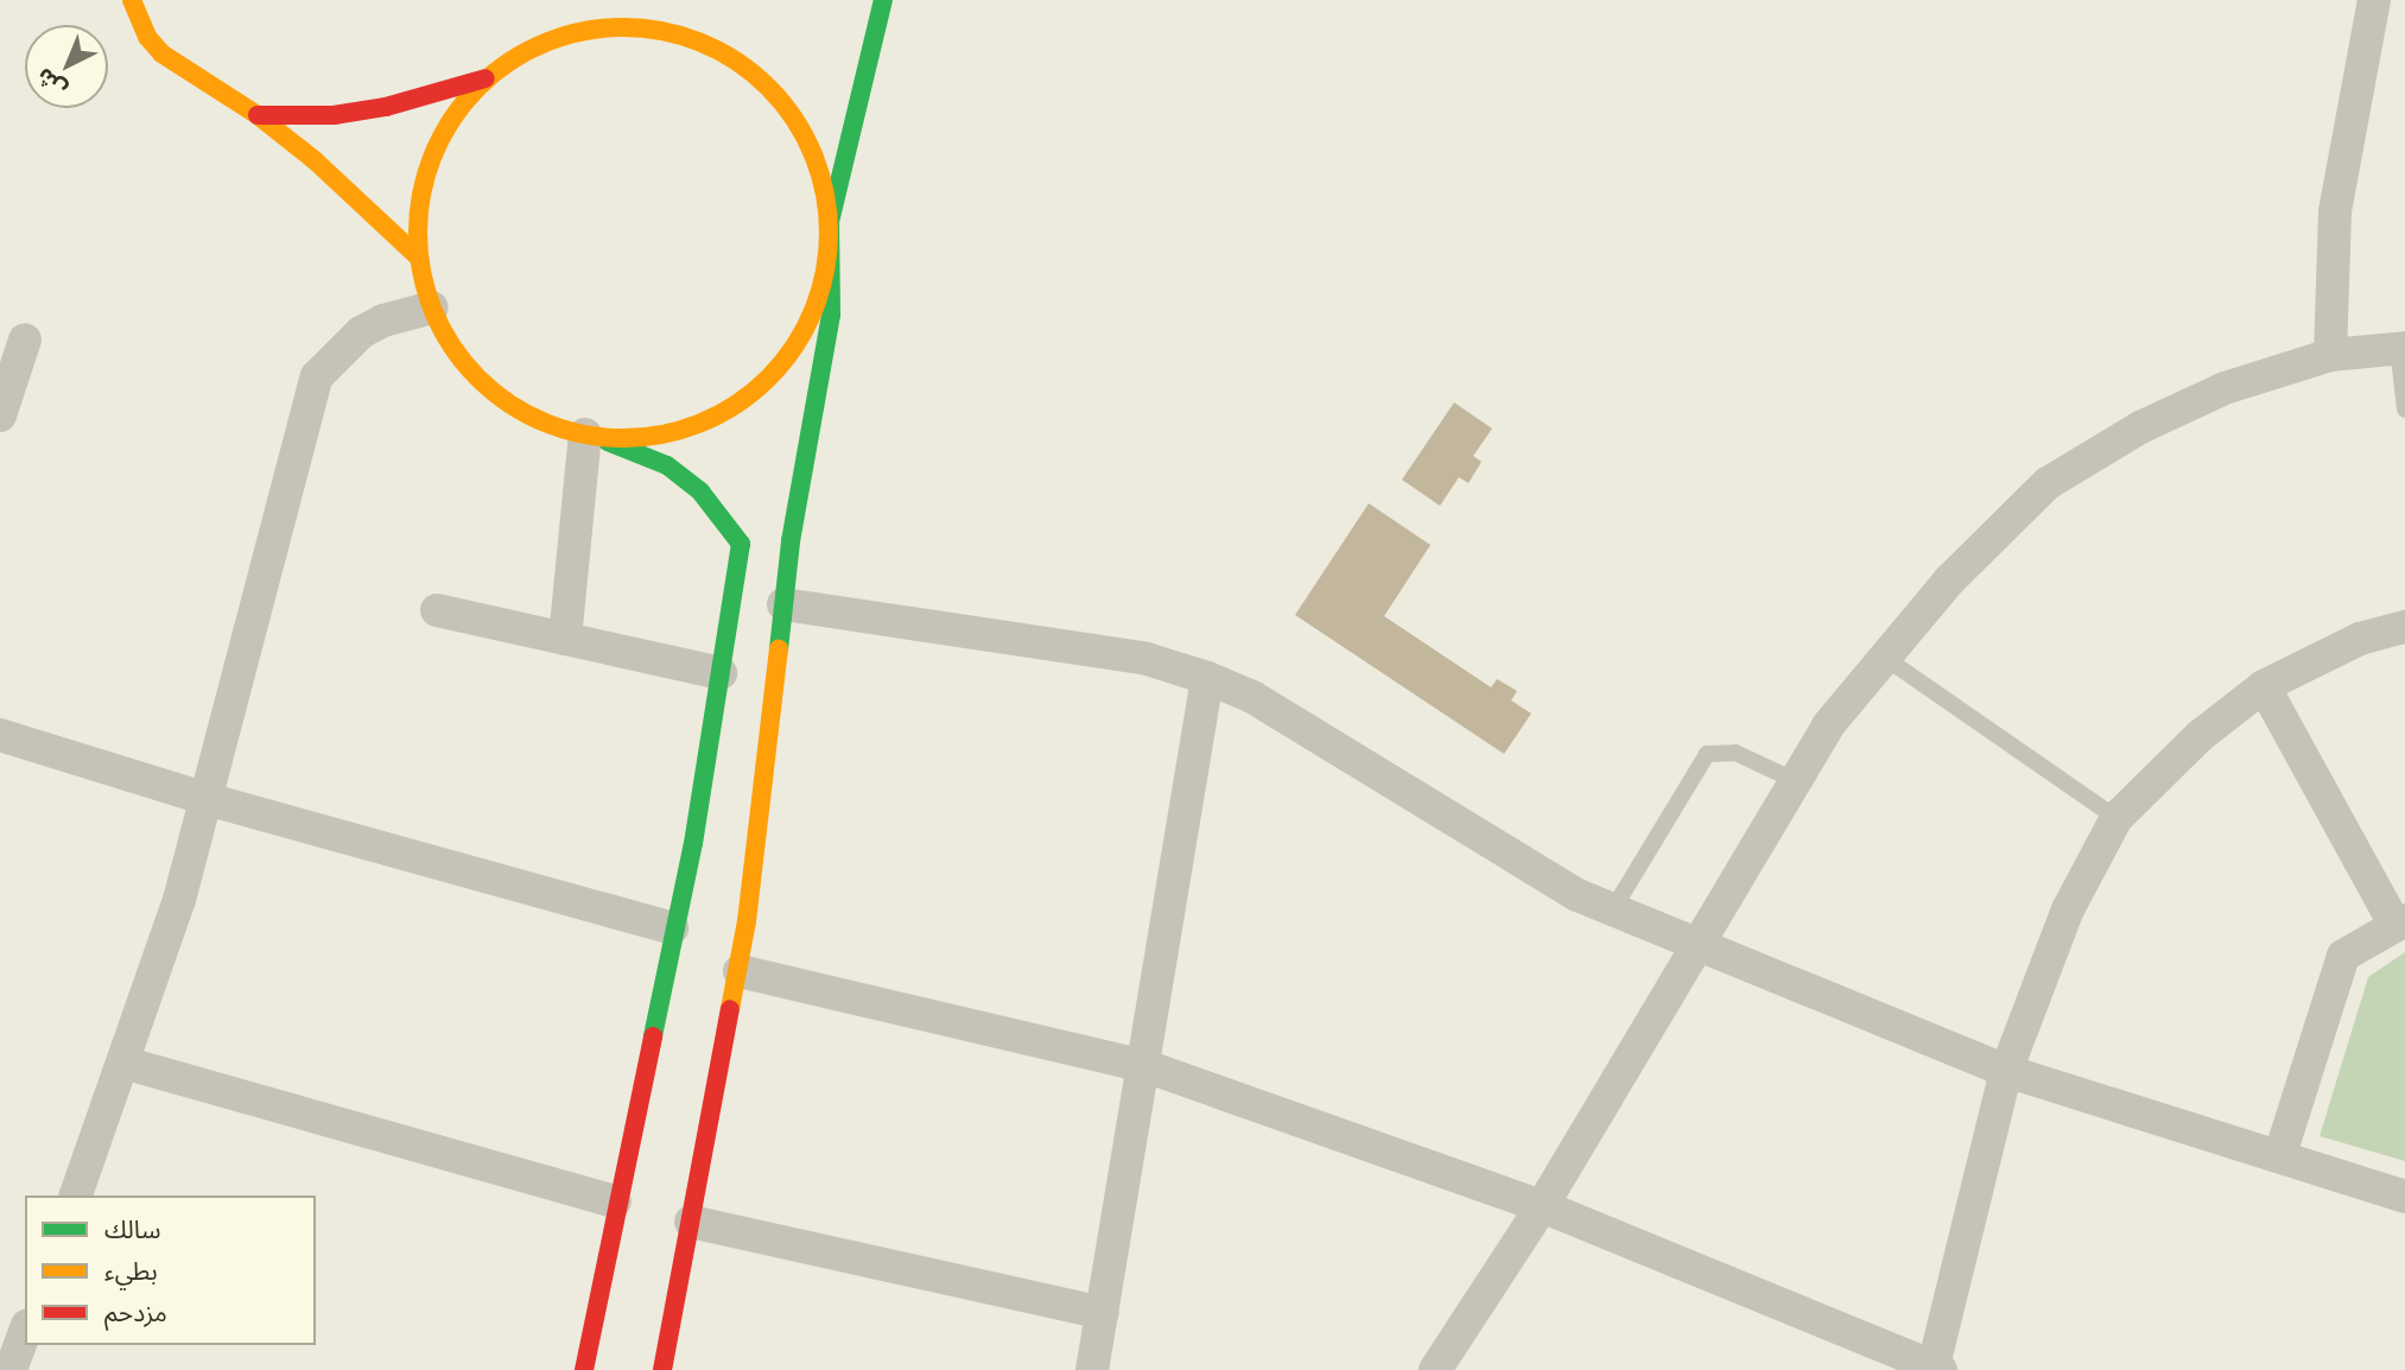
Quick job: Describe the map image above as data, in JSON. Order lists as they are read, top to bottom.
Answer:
{
  "legend": ["سالك", "بطيء", "مزدحم"],
  "north": "bottom left"
}
